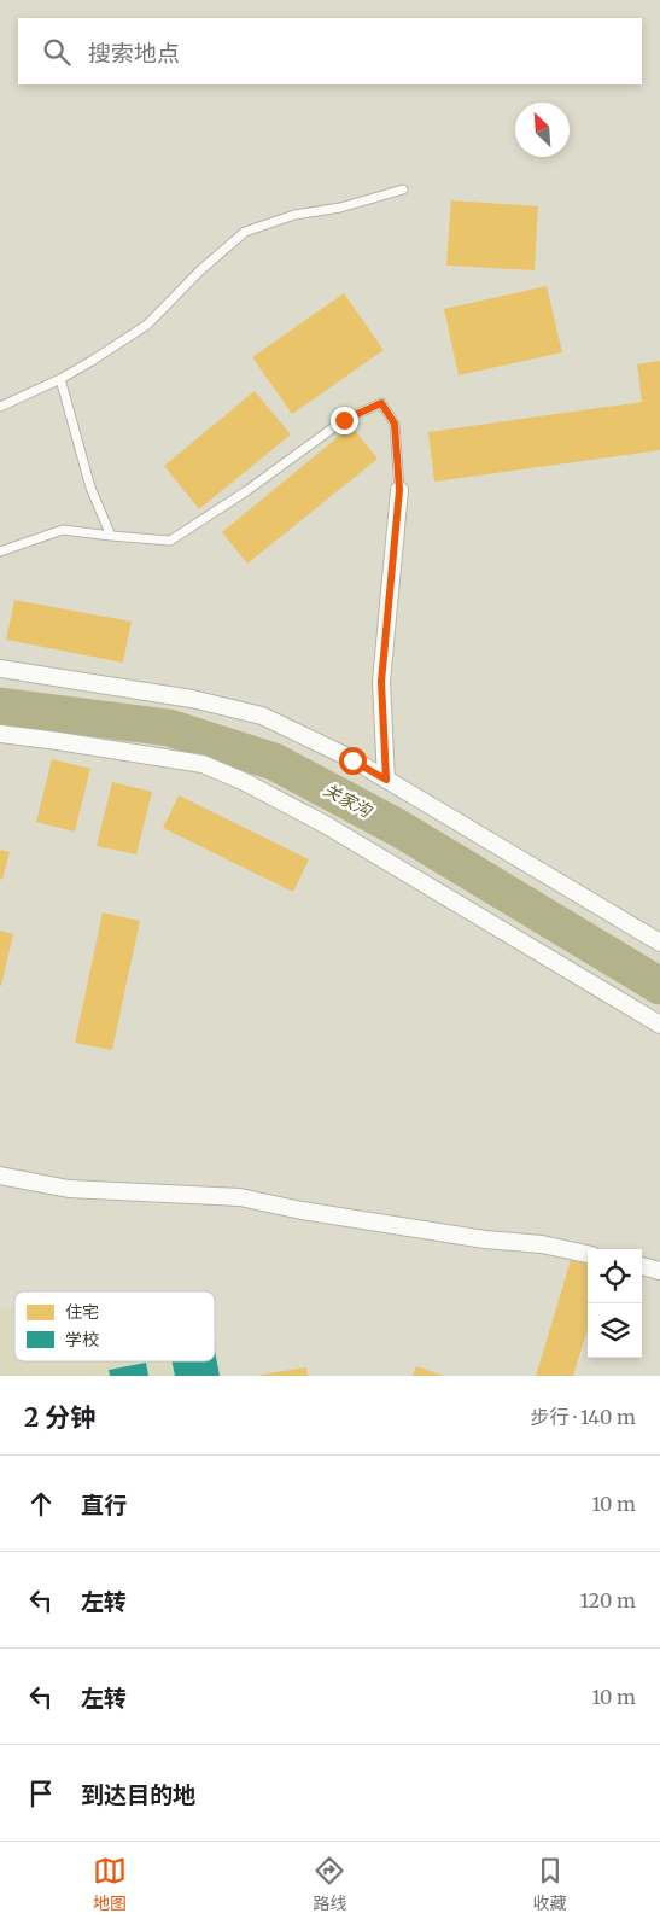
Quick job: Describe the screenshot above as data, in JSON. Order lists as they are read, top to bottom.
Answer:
{
  "water": ["关家沟"],
  "legend": ["住宅", "学校"],
  "north": "top left",
  "page": {
    "search": "搜索地点",
    "heading": ["2 分钟", "步行 · 140 m"],
    "list": [
      ["直行", "10 m"],
      ["左转", "120 m"],
      ["左转", "10 m"],
      "到达目的地"
    ],
    "nav": ["地图", "路线", "收藏"]
  }
}
